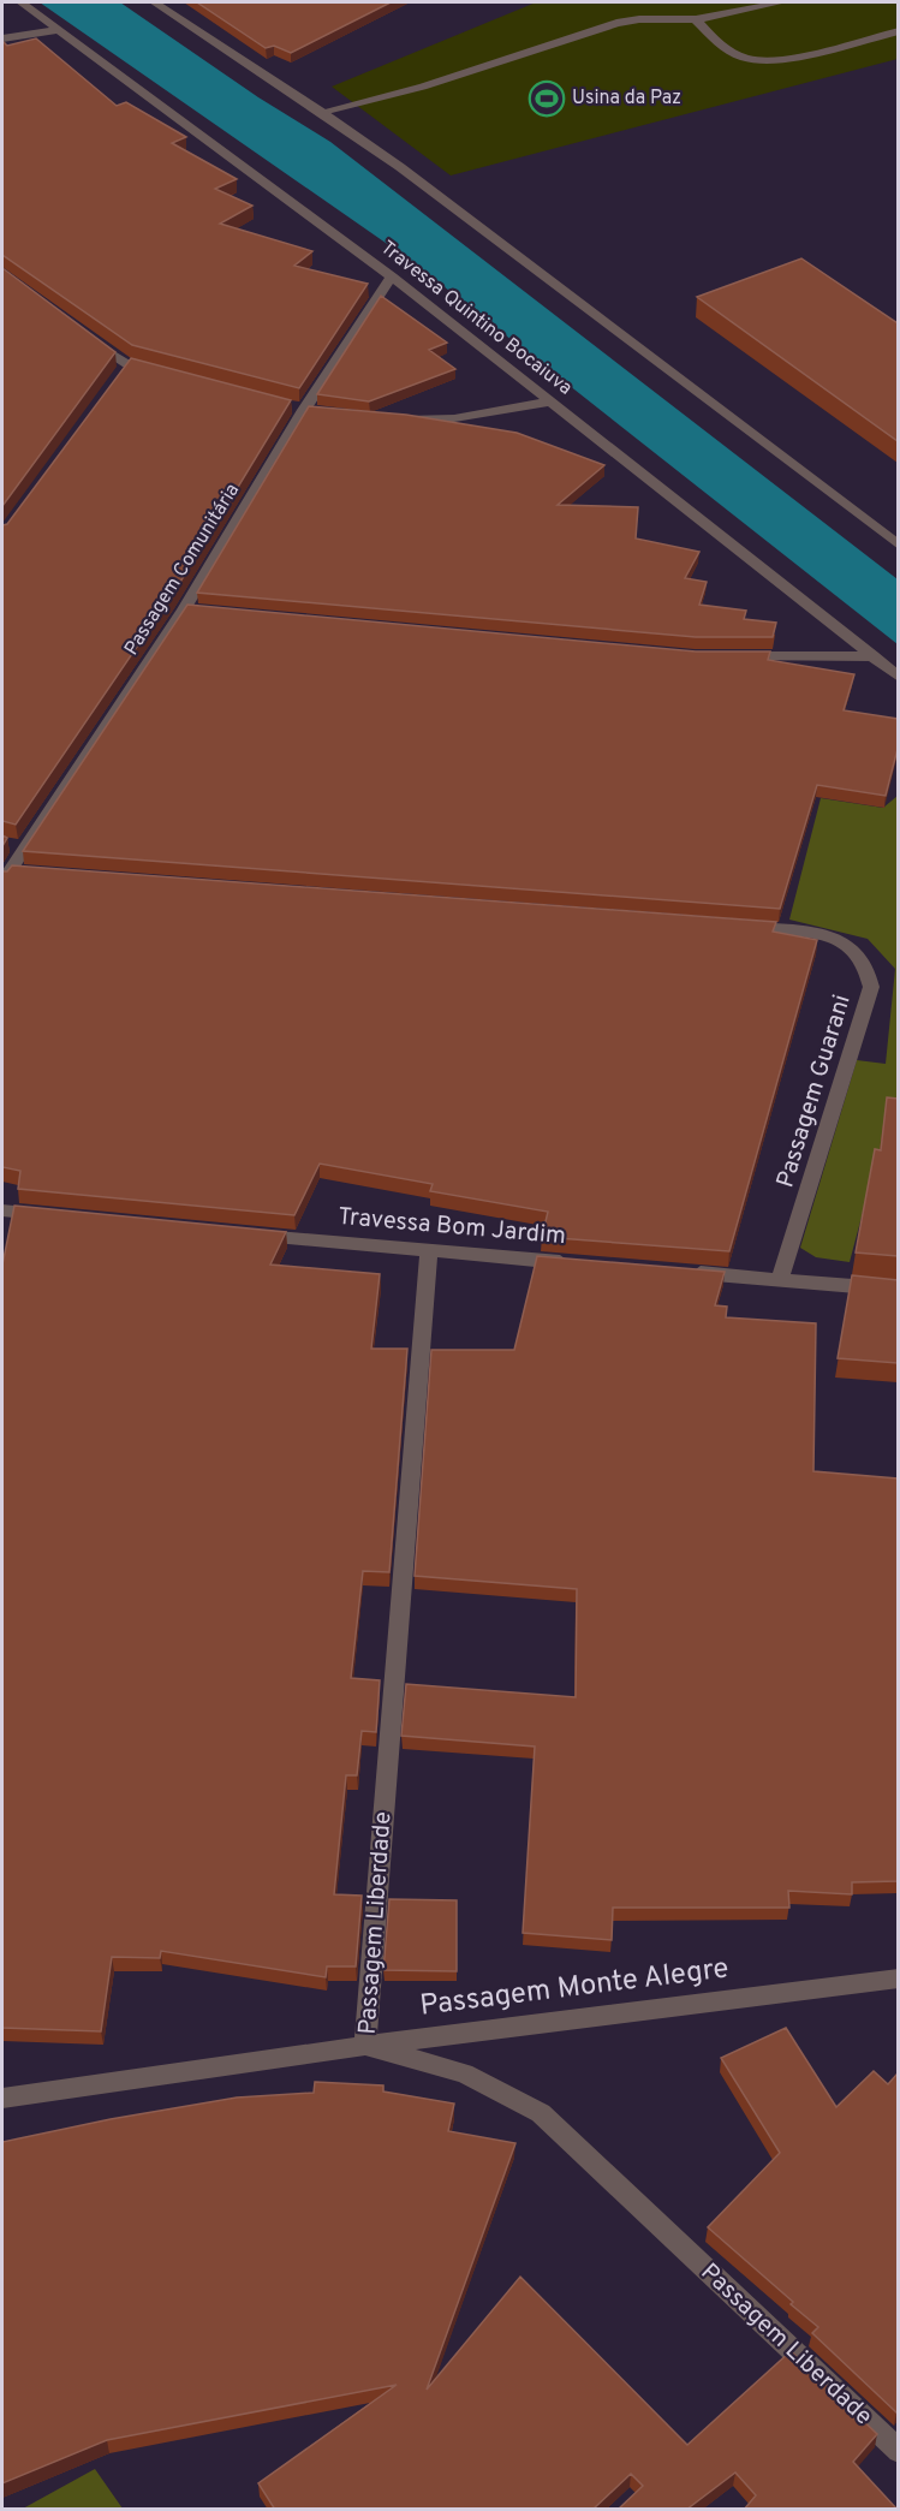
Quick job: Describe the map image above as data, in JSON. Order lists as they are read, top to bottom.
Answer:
{
  "streets": {
    "street": [
      "Travessa Quintino Bocaiuva",
      "Passagem Comunitária",
      "Passagem Guarani",
      "Travessa Bom Jardim",
      "Passagem Liberdade",
      "Passagem Monte Alegre"
    ]
  },
  "crossings": [
    ["Travessa Quintino Bocaiuva", "Passagem Comunitária"],
    ["Travessa Bom Jardim", "Passagem Liberdade"],
    ["Passagem Liberdade", "Passagem Monte Alegre"]
  ],
  "places": {
    "sports": ["Usina da Paz"]
  }
}
